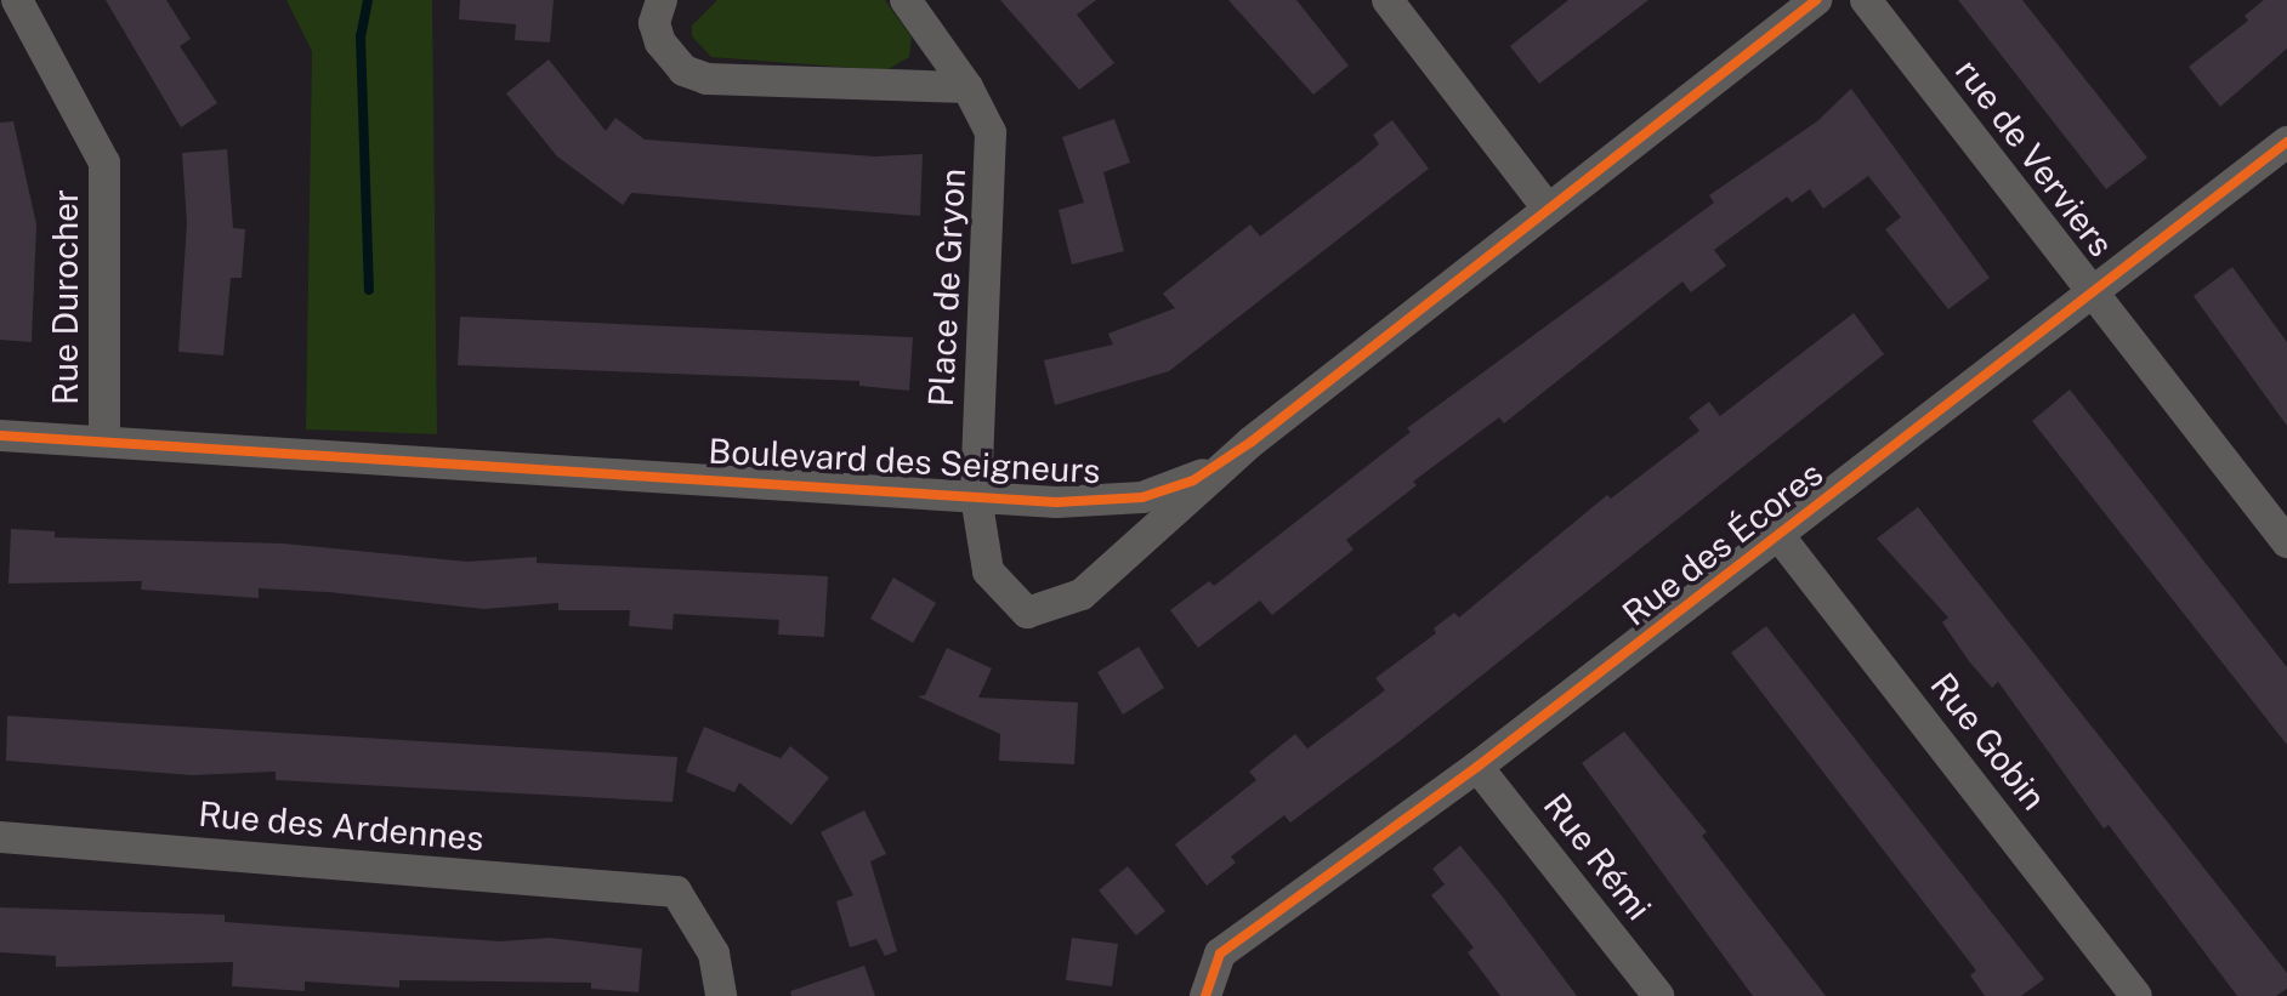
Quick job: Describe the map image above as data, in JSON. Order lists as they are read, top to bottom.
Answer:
{
  "streets": {
    "street": [
      "rue de Verviers",
      "Place de Gryon",
      "Rue Durocher",
      "Boulevard des Seigneurs",
      "Rue des Écores",
      "Rue Gobin",
      "Rue des Ardennes",
      "Rue Rémi"
    ]
  },
  "crossings": [
    ["rue de Verviers", "Rue des Écores"],
    ["Place de Gryon", "Boulevard des Seigneurs"],
    ["Rue Durocher", "Boulevard des Seigneurs"],
    ["Rue des Écores", "Rue Gobin"],
    ["Rue des Écores", "Rue Rémi"]
  ]
}
